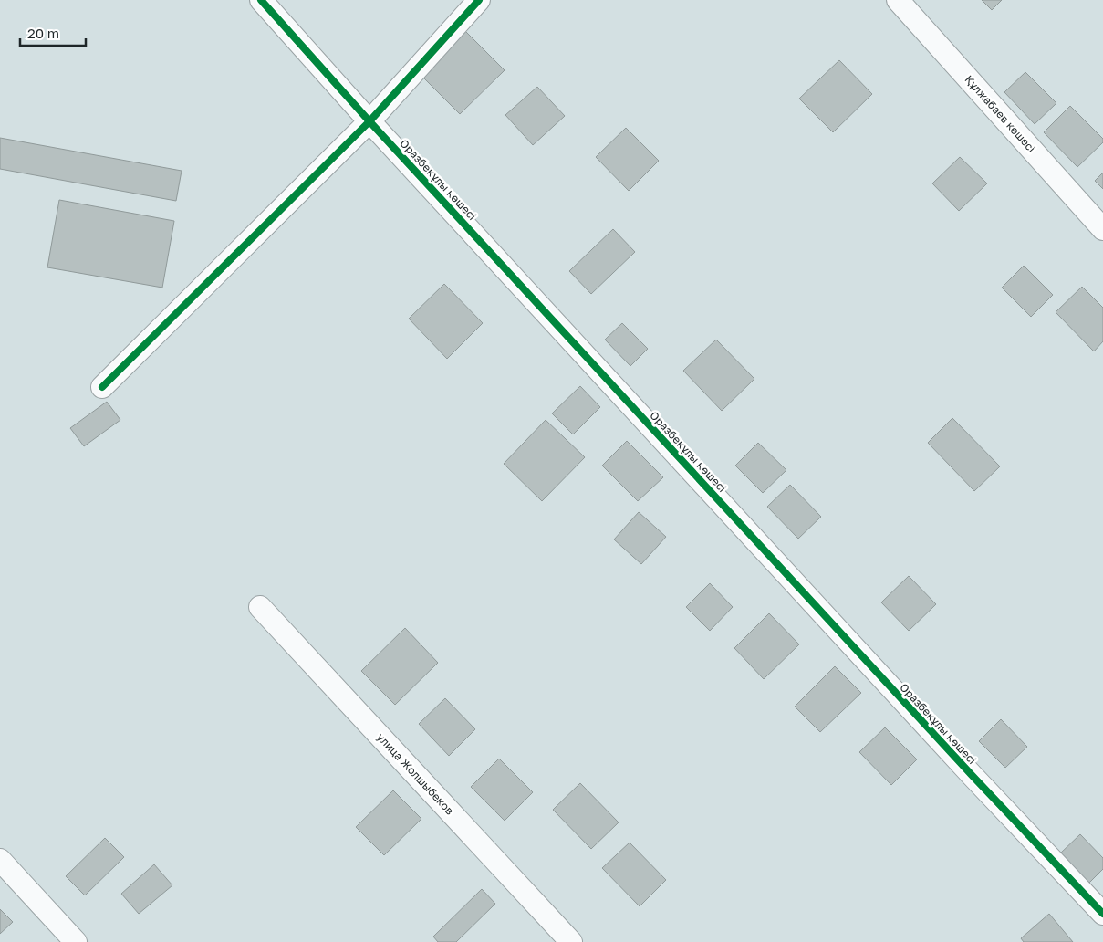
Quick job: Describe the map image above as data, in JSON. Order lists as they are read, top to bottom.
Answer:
{
  "streets": {
    "street": ["Құлжабаев көшесі", "Оразбекұлы көшесі", "улица Жолшыбеков"]
  },
  "scale_bar": "20 m"
}
